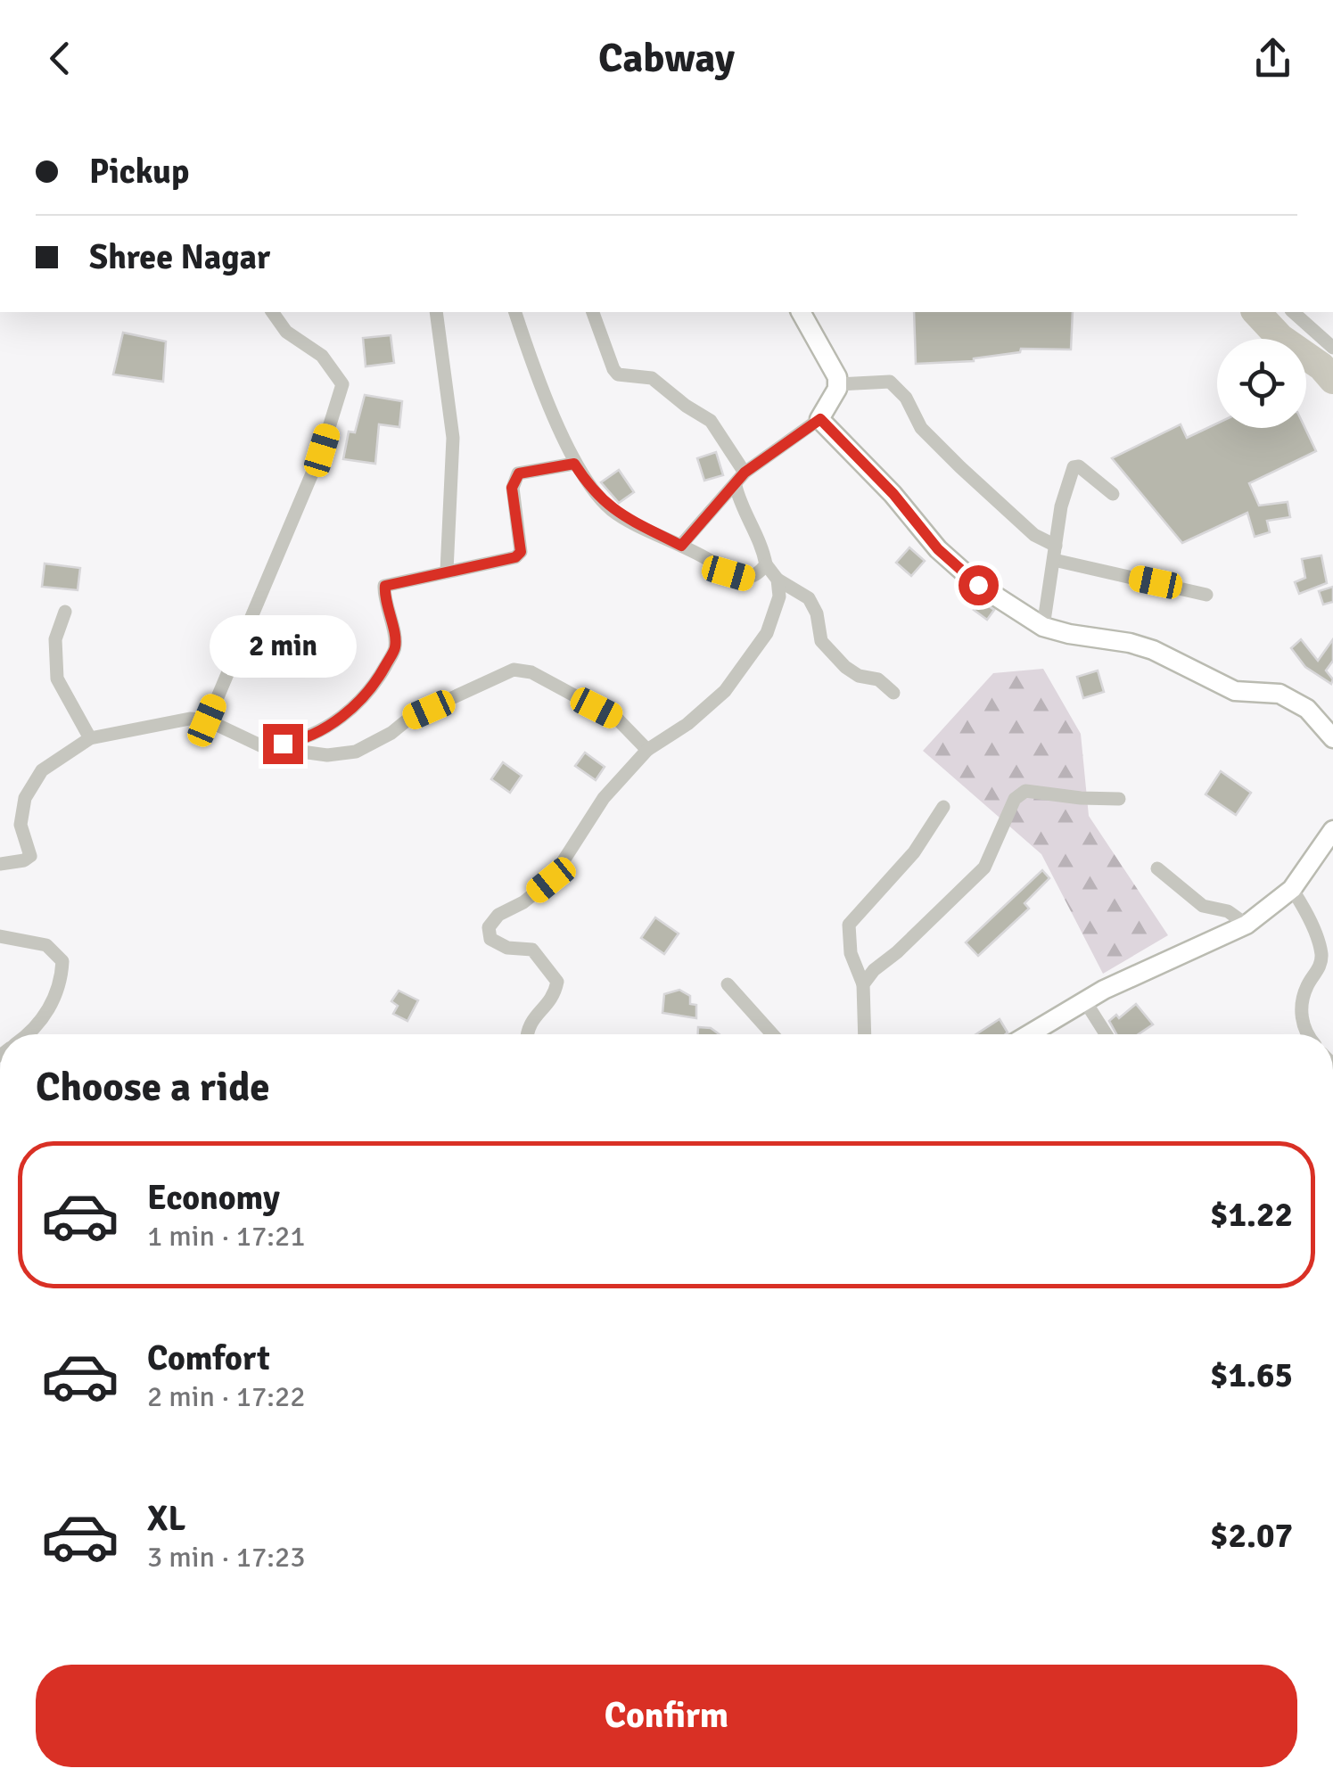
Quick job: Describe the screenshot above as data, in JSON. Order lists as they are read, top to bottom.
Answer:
{
  "page": {
    "header": "Cabway",
    "banner": ["Pickup", "Shree Nagar"],
    "bubble": "2 min",
    "heading": "Choose a ride",
    "list": [
      {
        "name": "Economy",
        "note": "1 min · 17:21",
        "value": "$1.22"
      },
      {
        "name": "Comfort",
        "note": "2 min · 17:22",
        "value": "$1.65"
      },
      {
        "name": "XL",
        "note": "3 min · 17:23",
        "value": "$2.07"
      }
    ],
    "buttons": "Confirm"
  }
}
